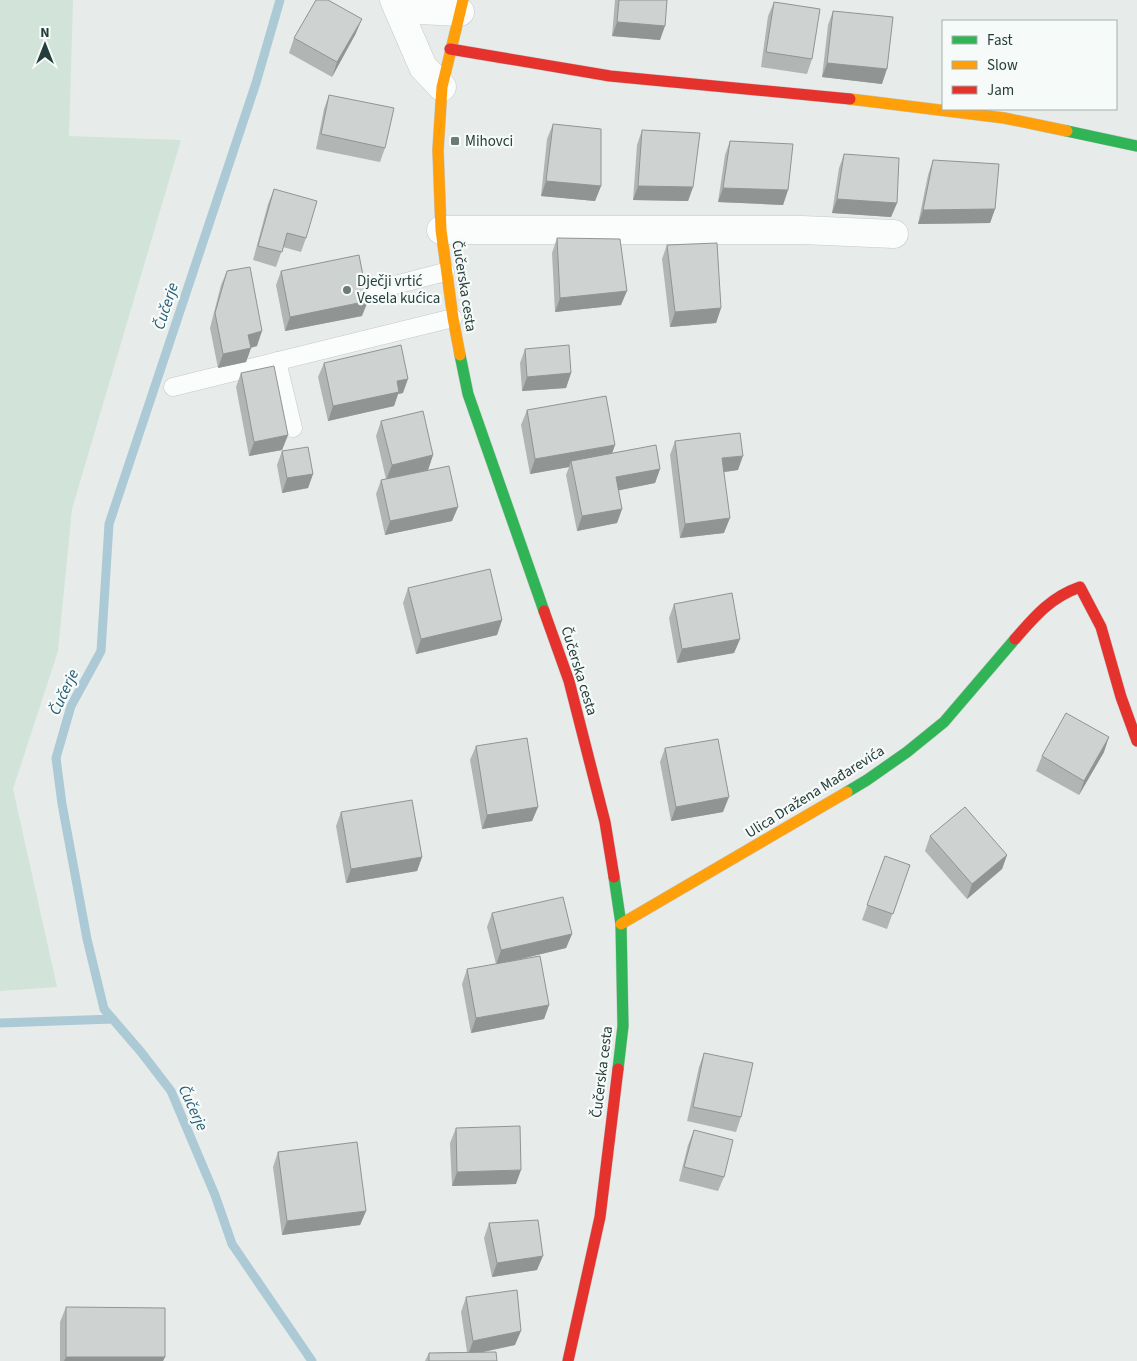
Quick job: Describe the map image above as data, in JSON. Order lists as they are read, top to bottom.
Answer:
{
  "streets": {
    "street": ["Čučerska cesta", "Ulica Dražena Mađarevića"]
  },
  "crossings": [
    ["Čučerska cesta", "Ulica Dražena Mađarevića"]
  ],
  "water": ["Čučerje"],
  "places": {
    "transit": ["Mihovci"],
    "other": ["Dječji vrtić Vesela kućica"]
  },
  "legend": ["Fast", "Slow", "Jam"],
  "north": "top"
}
